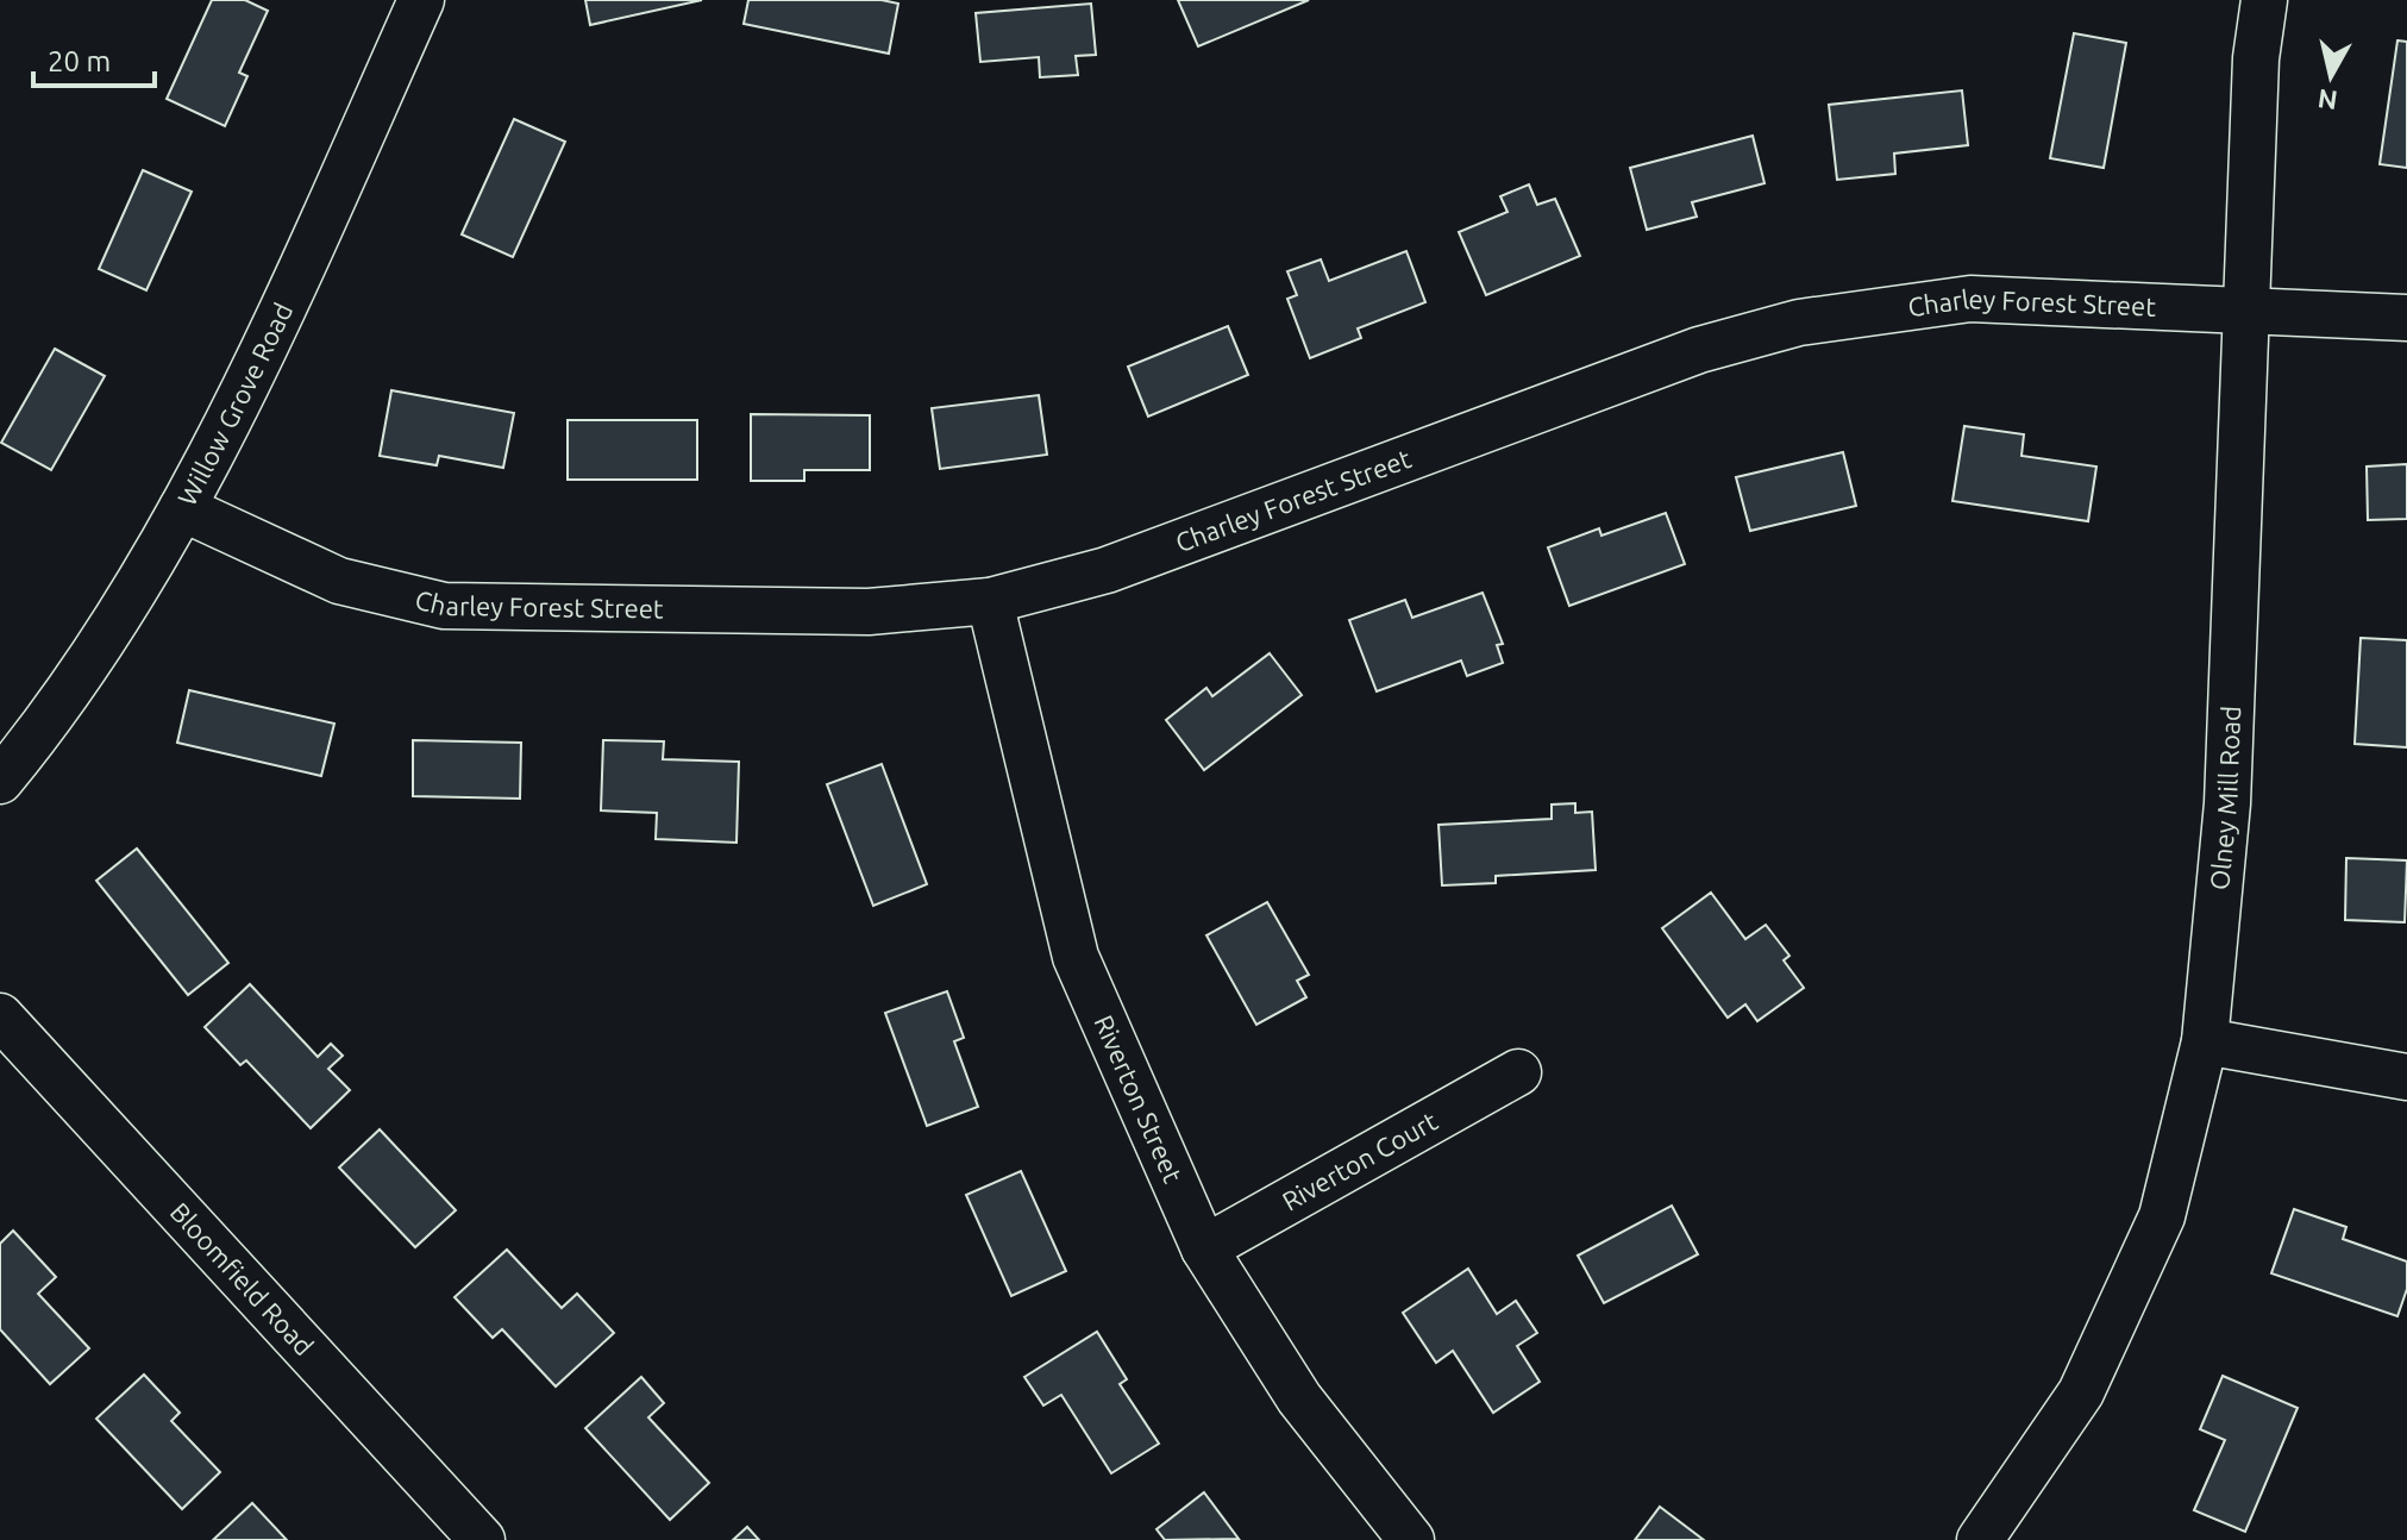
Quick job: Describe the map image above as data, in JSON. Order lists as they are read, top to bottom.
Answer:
{
  "streets": {
    "street": [
      "Charley Forest Street",
      "Willow Grove Road",
      "Olney Mill Road",
      "Riverton Street",
      "Riverton Court",
      "Bloomfield Road"
    ]
  },
  "crossings": [
    ["Charley Forest Street", "Willow Grove Road"],
    ["Charley Forest Street", "Olney Mill Road"],
    ["Charley Forest Street", "Riverton Street"],
    ["Riverton Street", "Riverton Court"]
  ],
  "scale_bar": "20 m",
  "north": "bottom"
}
